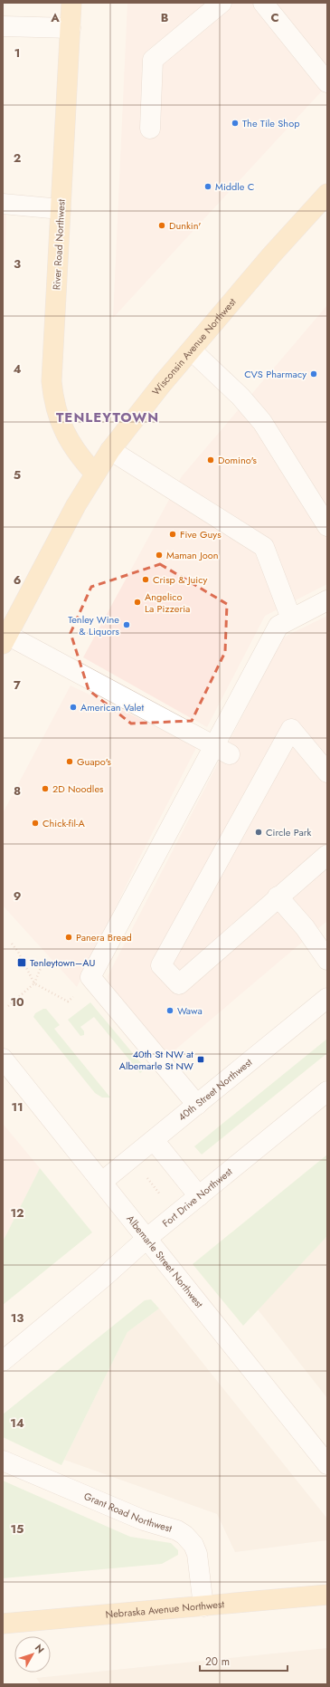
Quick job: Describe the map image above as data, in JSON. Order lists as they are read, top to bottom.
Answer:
{
  "streets": {
    "main road": ["River Road Northwest", "Wisconsin Avenue Northwest", "Nebraska Avenue Northwest"],
    "street": [
      "40th Street Northwest",
      "Fort Drive Northwest",
      "Albemarle Street Northwest",
      "Grant Road Northwest"
    ]
  },
  "crossings": [
    ["River Road Northwest", "Wisconsin Avenue Northwest"],
    ["40th Street Northwest", "Albemarle Street Northwest"],
    ["Fort Drive Northwest", "Albemarle Street Northwest"],
    ["Grant Road Northwest", "Nebraska Avenue Northwest"]
  ],
  "districts": ["TENLEYTOWN"],
  "places": {
    "other": [
      "The Tile Shop",
      "Middle C",
      "Dunkin'",
      "CVS Pharmacy",
      "Domino's",
      "Five Guys",
      "Maman Joon",
      "Crisp & Juicy",
      "Angelico La Pizzeria",
      "Tenley Wine & Liquors",
      "American Valet",
      "Guapo's",
      "2D Noodles",
      "Chick-fil-A",
      "Circle Park",
      "Panera Bread",
      "Wawa"
    ],
    "transit": ["Tenleytown–AU", "40th St NW at Albemarle St NW"]
  },
  "scale_bar": "20 m",
  "north": "top right",
  "grid": {
    "columns": ["A", "B", "C"],
    "rows": [
      "1",
      "2",
      "3",
      "4",
      "5",
      "6",
      "7",
      "8",
      "9",
      "10",
      "11",
      "12",
      "13",
      "14",
      "15"
    ]
  }
}
